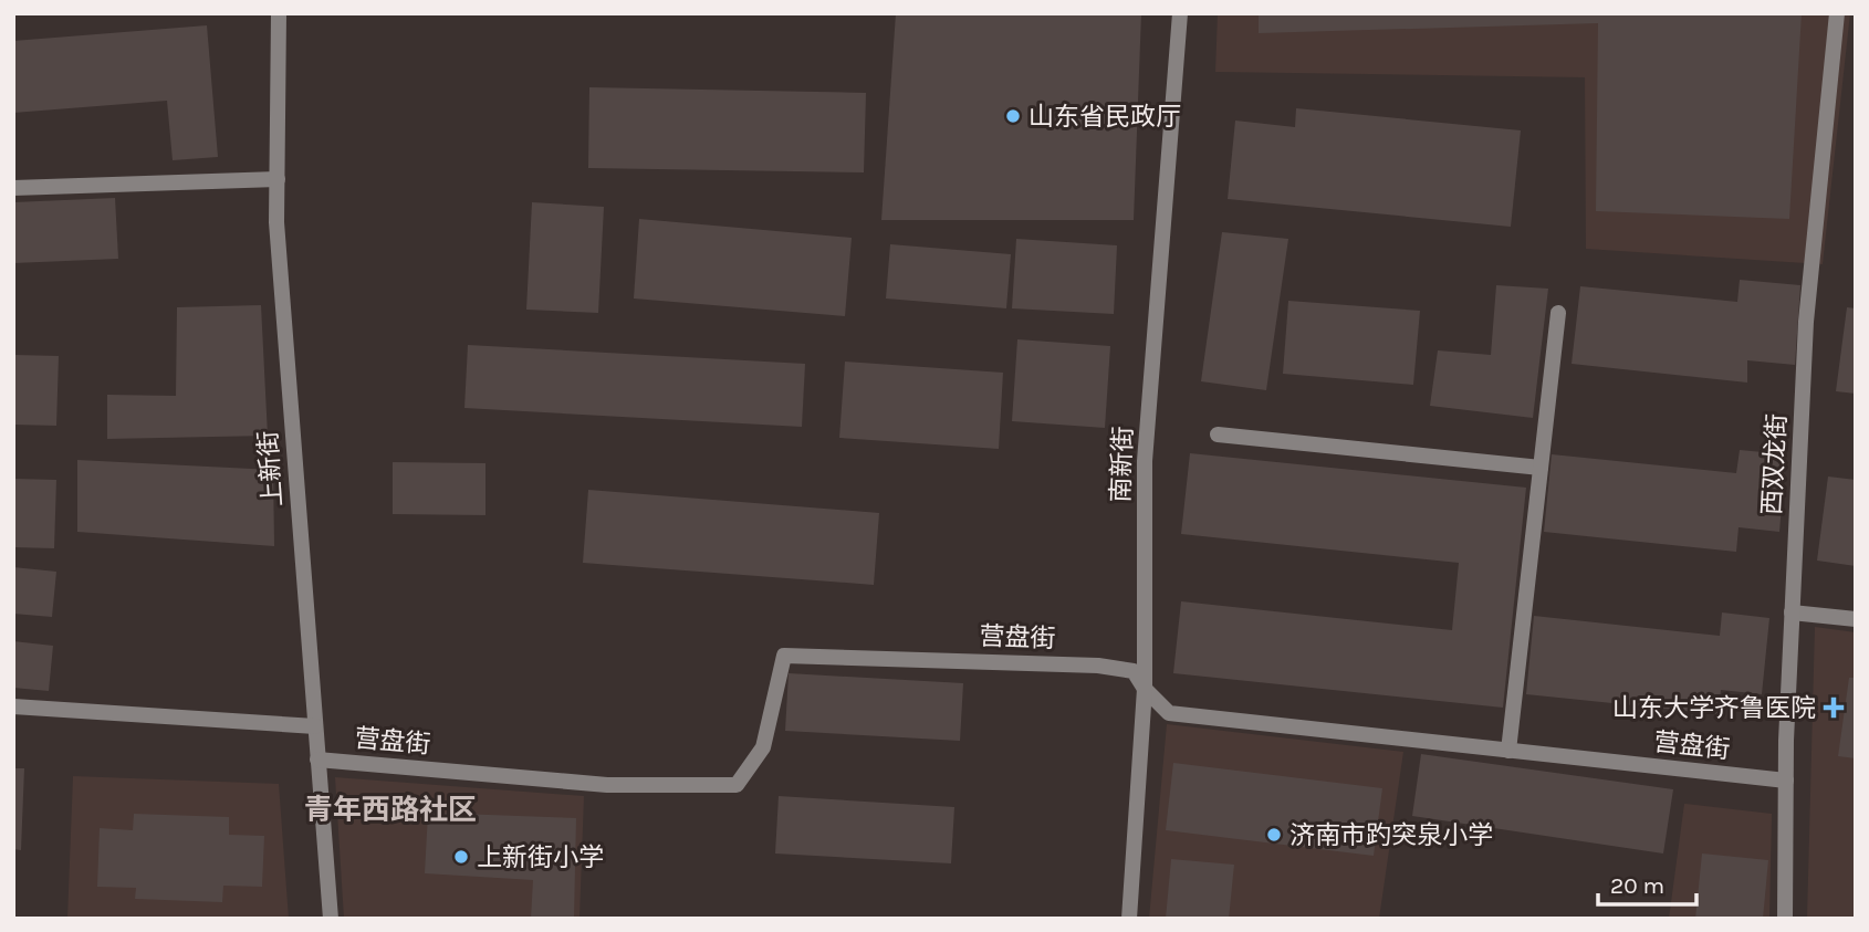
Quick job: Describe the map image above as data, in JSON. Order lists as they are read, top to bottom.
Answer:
{
  "streets": {
    "street": [
      "南新街",
      "西双龙街",
      "上新街",
      "营盘街"
    ]
  },
  "crossings": [
    ["南新街", "营盘街"],
    ["西双龙街", "营盘街"],
    ["上新街", "营盘街"]
  ],
  "districts": ["青年西路社区"],
  "places": {
    "other": ["山东省民政厅", "济南市趵突泉小学", "上新街小学"],
    "health": ["山东大学齐鲁医院"]
  },
  "scale_bar": "20 m"
}
